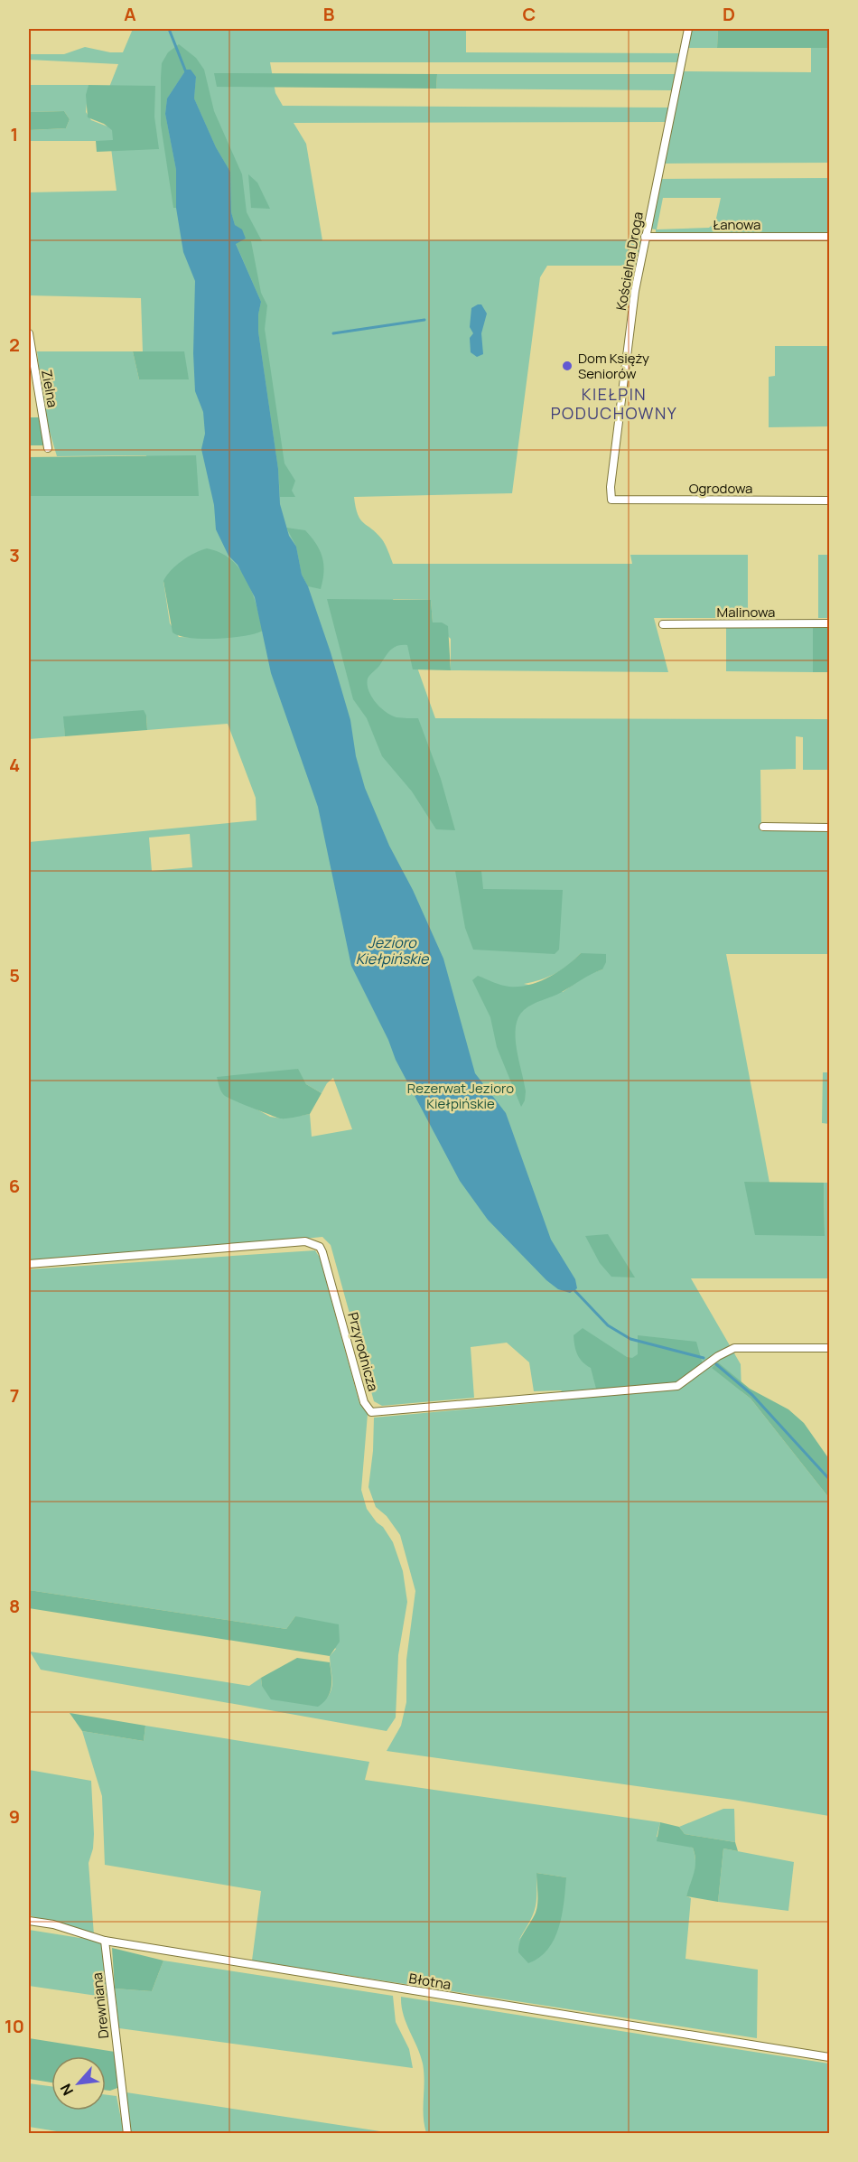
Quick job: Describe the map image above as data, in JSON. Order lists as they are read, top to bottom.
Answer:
{
  "streets": {
    "street": [
      "Łanowa",
      "Kościelna Droga",
      "Zielna",
      "Ogrodowa",
      "Malinowa",
      "Przyrodnicza",
      "Błotna",
      "Drewniana"
    ]
  },
  "crossings": [
    ["Łanowa", "Kościelna Droga"],
    ["Kościelna Droga", "Ogrodowa"],
    ["Błotna", "Drewniana"]
  ],
  "districts": ["KIEŁPIN PODUCHOWNY"],
  "water": ["Jezioro Kiełpińskie"],
  "parks": ["Rezerwat Jezioro Kiełpińskie"],
  "places": ["Dom Księży Seniorów"],
  "north": "bottom left",
  "grid": {
    "columns": [
      "A",
      "B",
      "C",
      "D"
    ],
    "rows": [
      "1",
      "2",
      "3",
      "4",
      "5",
      "6",
      "7",
      "8",
      "9",
      "10"
    ]
  }
}
